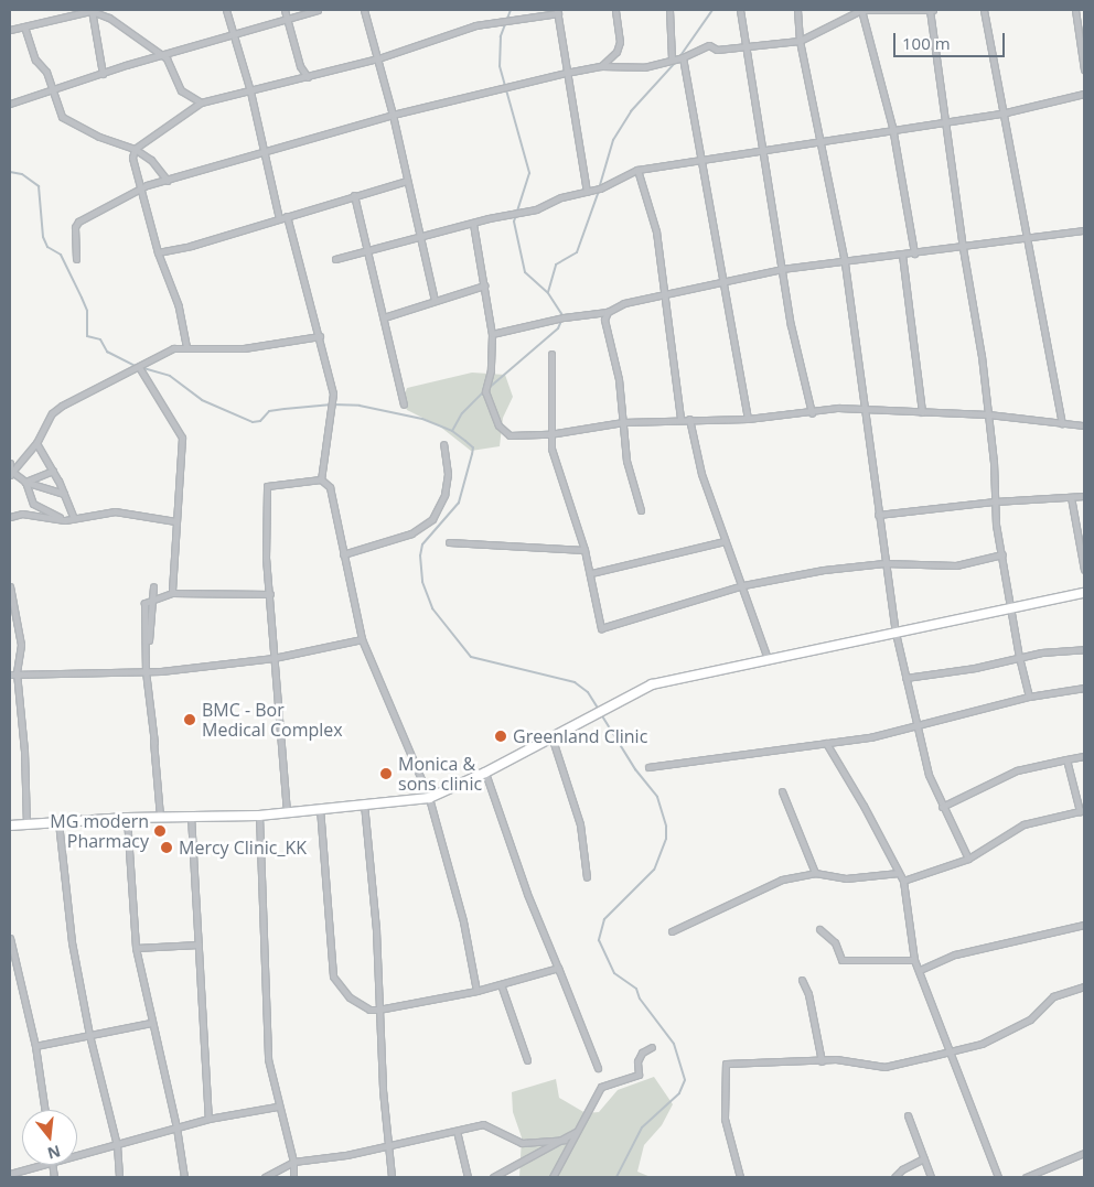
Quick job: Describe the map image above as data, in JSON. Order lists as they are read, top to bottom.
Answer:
{
  "places": [
    "BMC - Bor Medical Complex",
    "Greenland Clinic",
    "Monica & sons clinic",
    "MG modern Pharmacy",
    "Mercy Clinic_KK"
  ],
  "scale_bar": "100 m",
  "north": "bottom"
}
